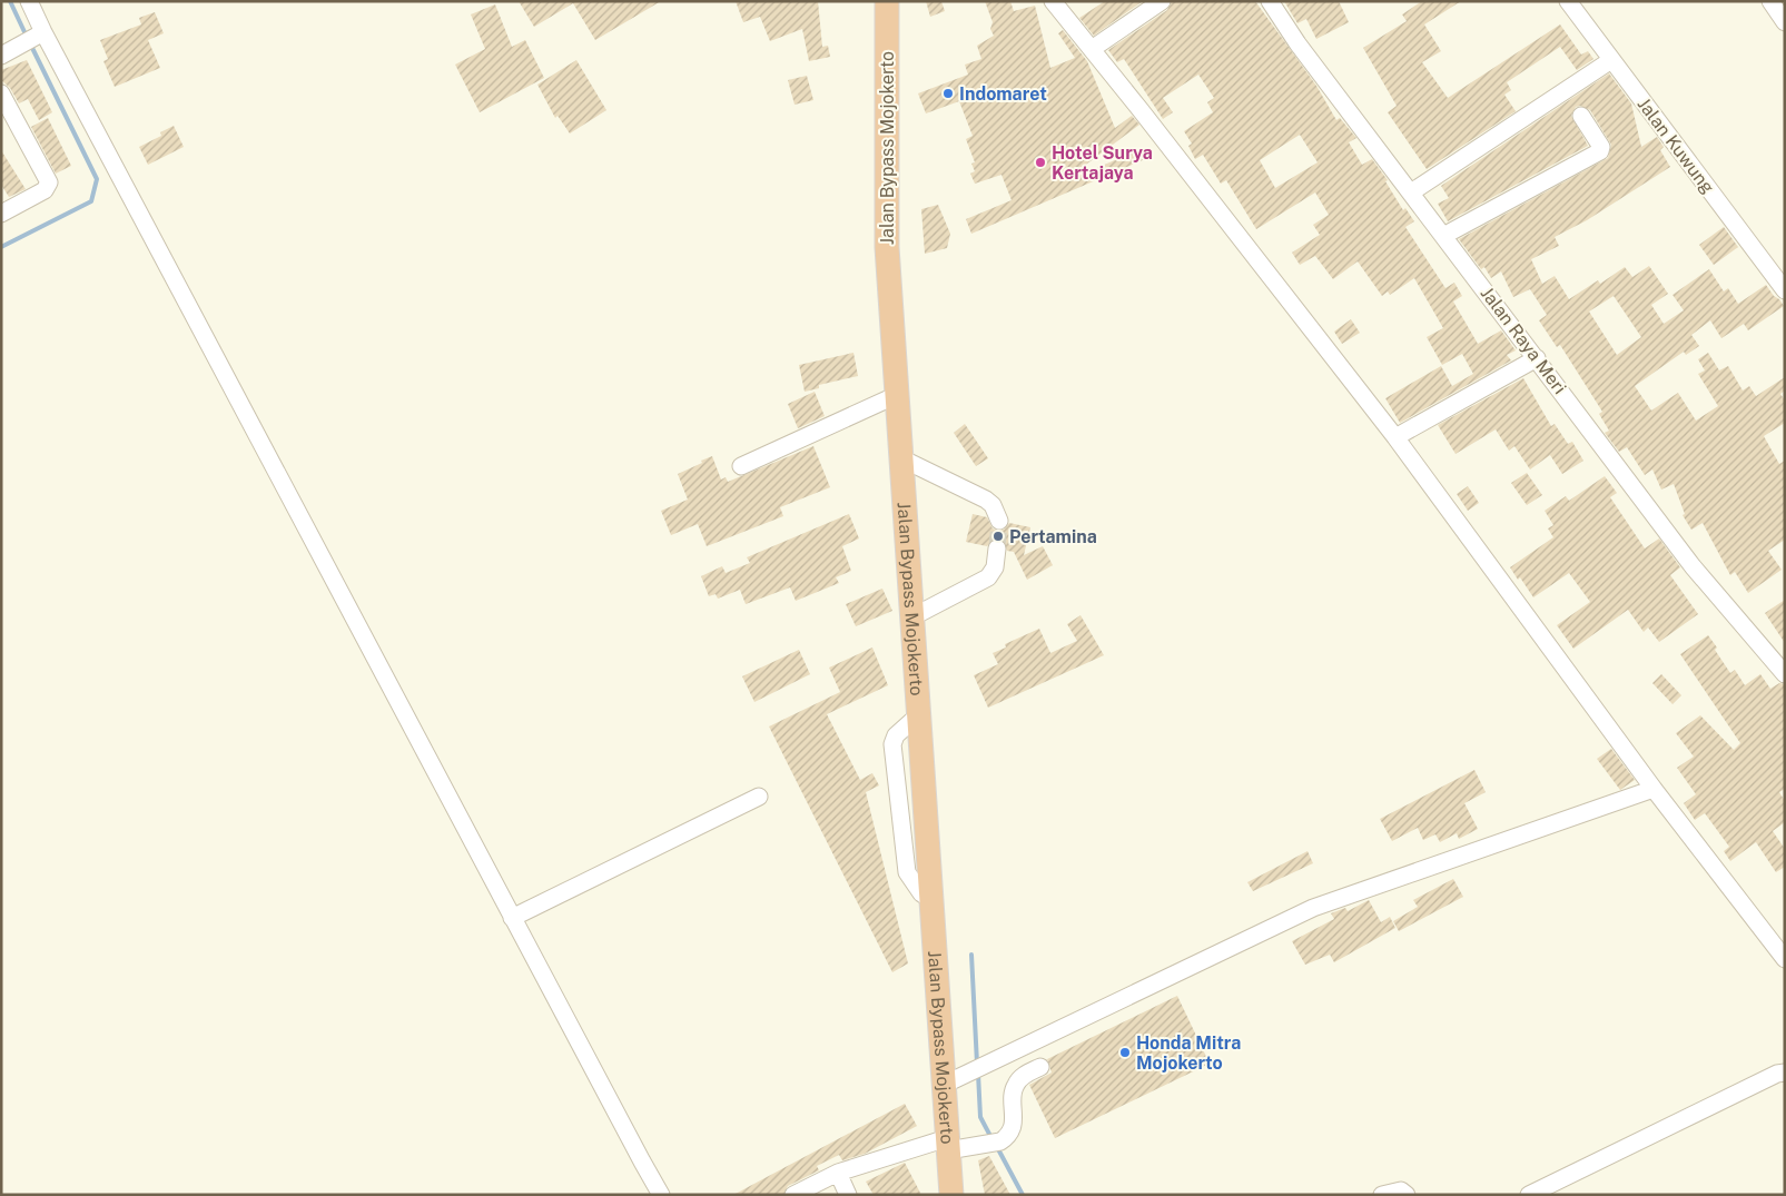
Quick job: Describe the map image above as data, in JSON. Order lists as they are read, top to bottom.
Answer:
{
  "streets": {
    "highway": ["Jalan Bypass Mojokerto"],
    "street": ["Jalan Kuwung", "Jalan Raya Meri"]
  },
  "places": [
    "Indomaret",
    "Hotel Surya Kertajaya",
    "Pertamina",
    "Honda Mitra Mojokerto"
  ]
}
